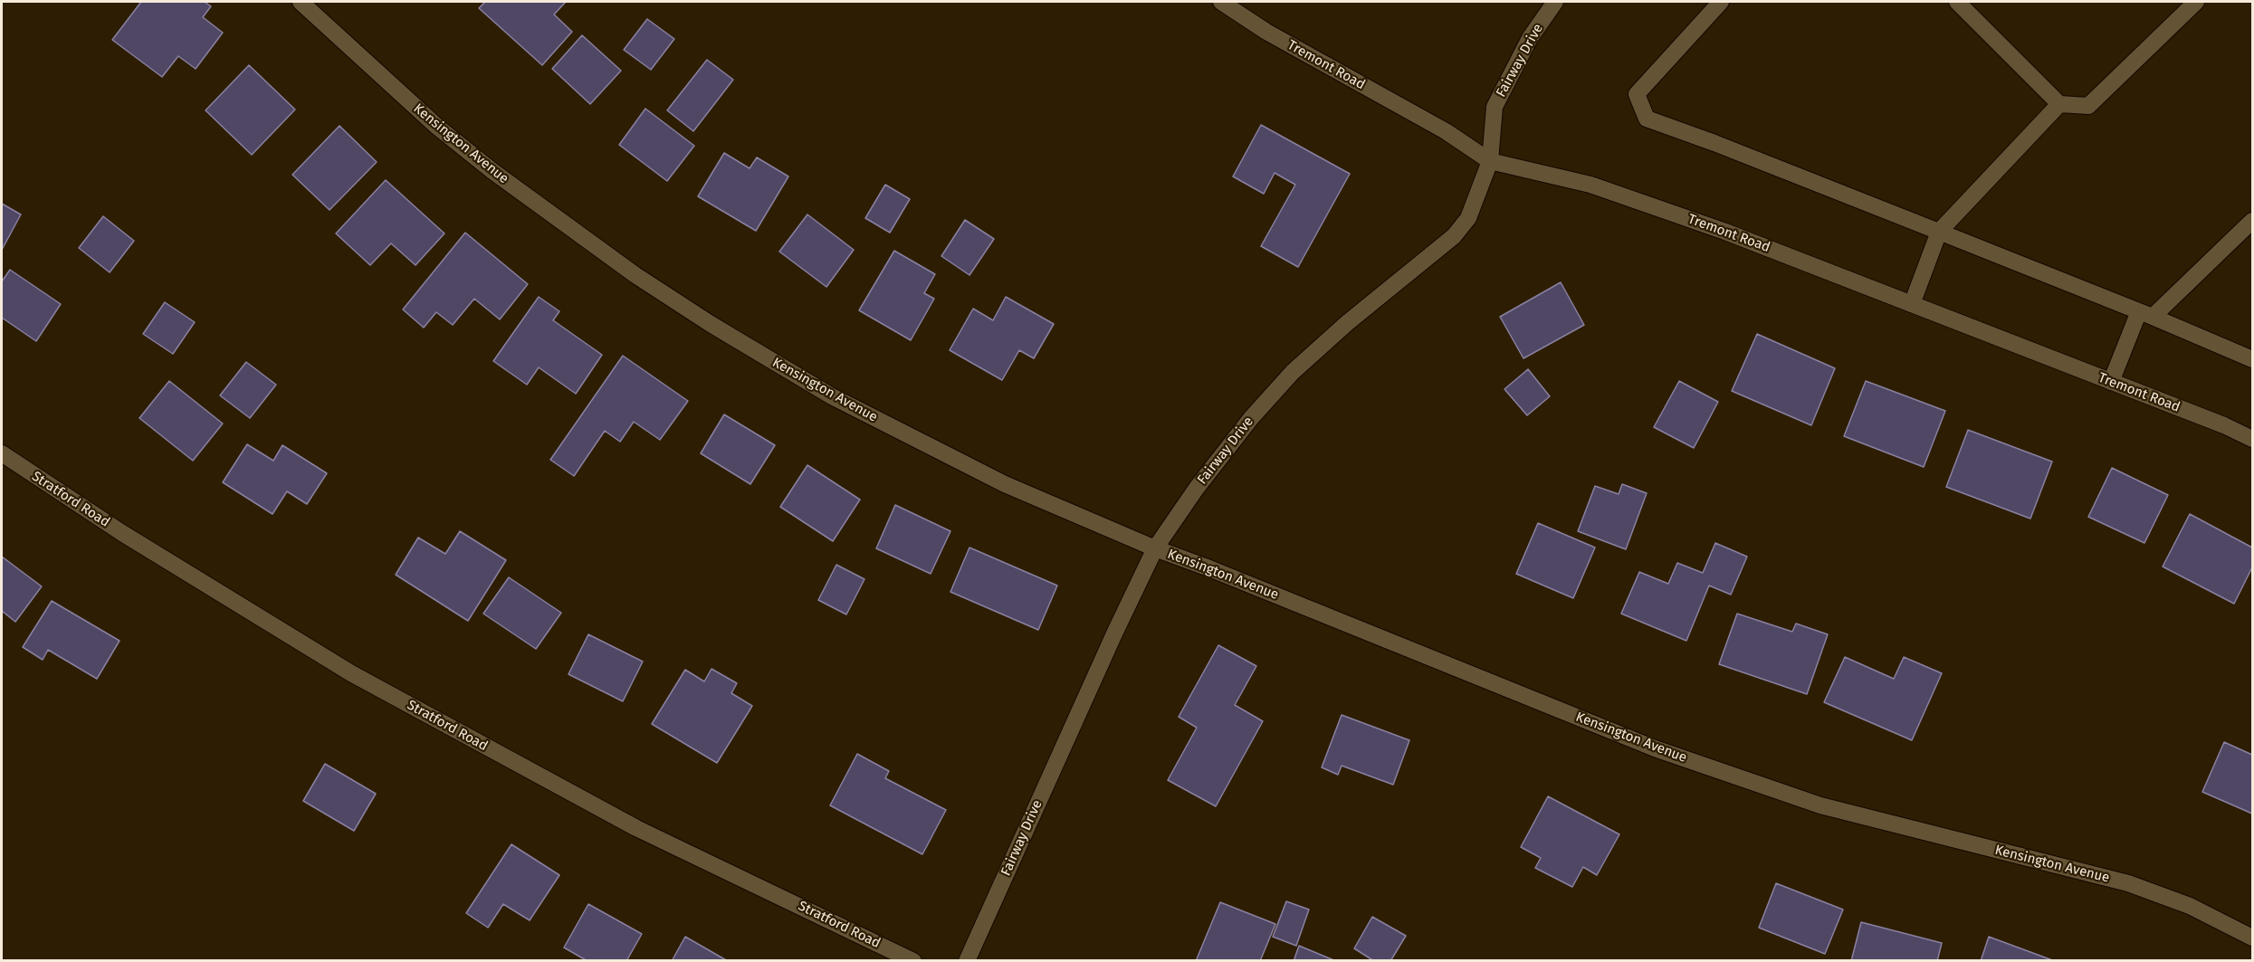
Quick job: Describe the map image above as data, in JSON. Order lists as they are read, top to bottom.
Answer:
{
  "streets": {
    "street": [
      "Fairway Drive",
      "Tremont Road",
      "Kensington Avenue",
      "Stratford Road"
    ]
  },
  "crossings": [
    ["Fairway Drive", "Tremont Road"],
    ["Fairway Drive", "Kensington Avenue"]
  ]
}
